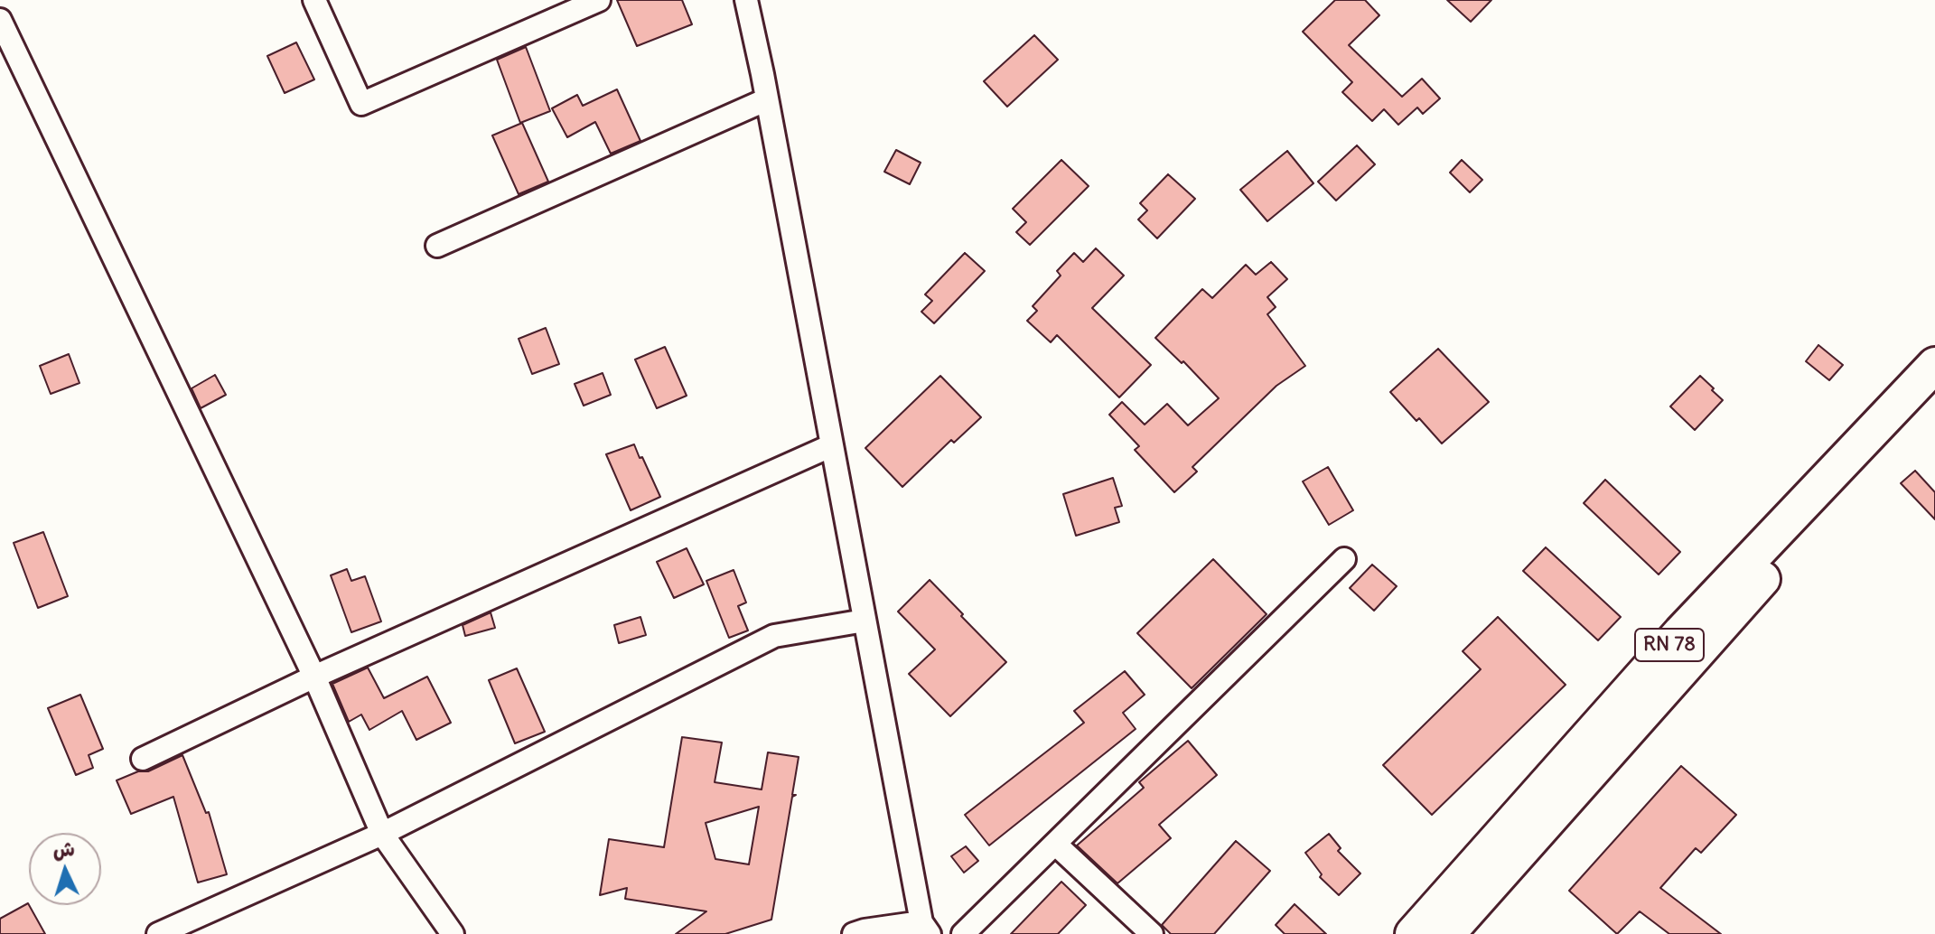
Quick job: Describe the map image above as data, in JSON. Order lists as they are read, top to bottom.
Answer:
{
  "streets": {
    "main road": ["RN 78"]
  },
  "north": "top"
}
